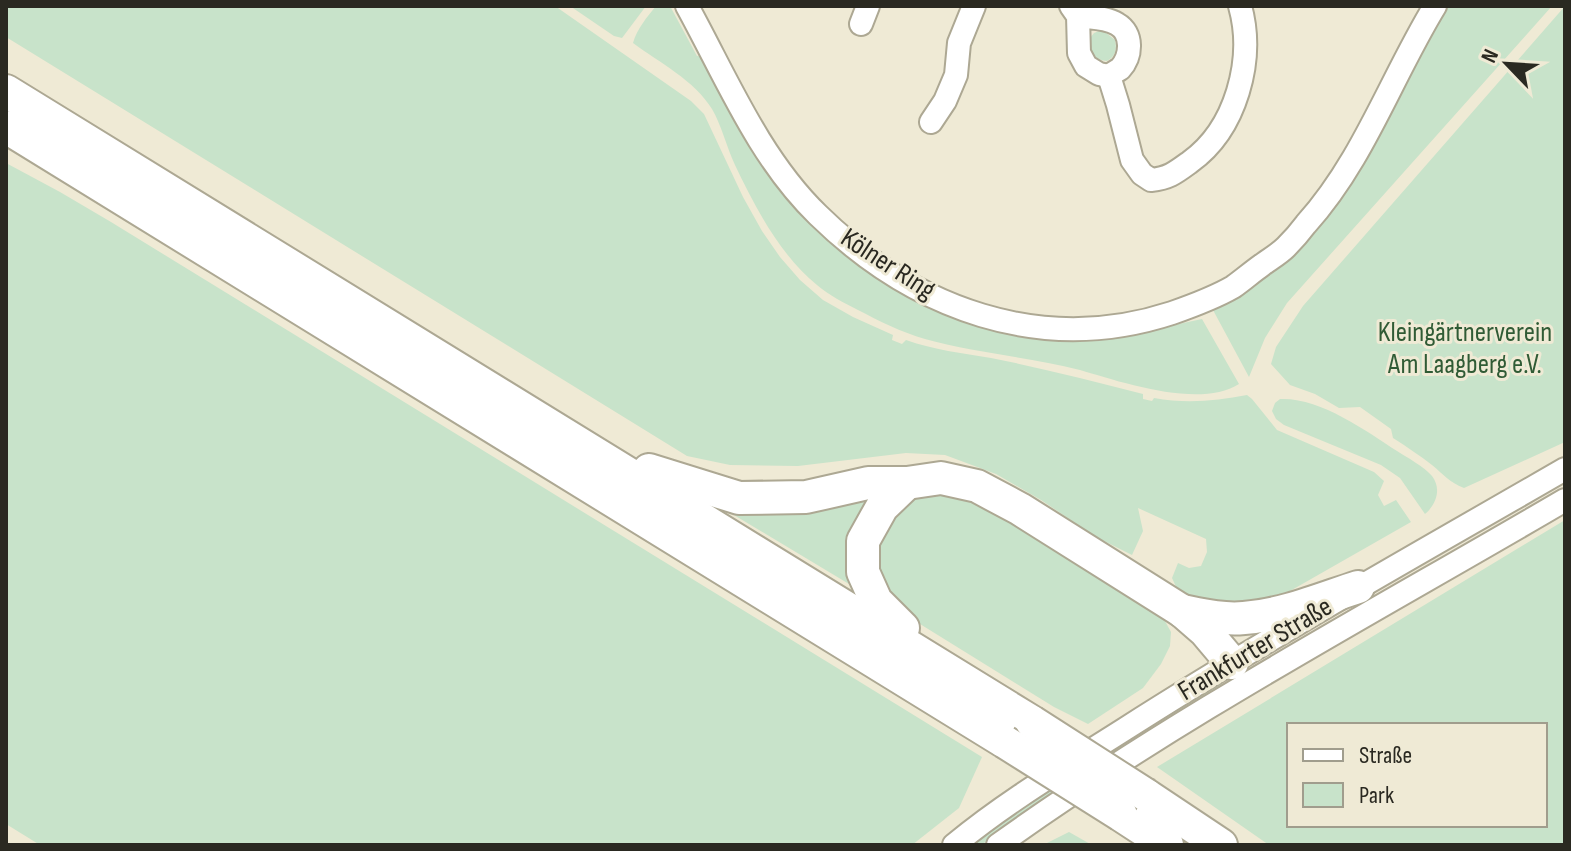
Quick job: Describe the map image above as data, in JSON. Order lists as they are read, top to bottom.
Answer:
{
  "streets": {
    "street": ["Kölner Ring", "Frankfurter Straße"]
  },
  "parks": ["Kleingärtnerverein Am Laagberg e.V."],
  "legend": ["Straße", "Park"],
  "north": "top left"
}
